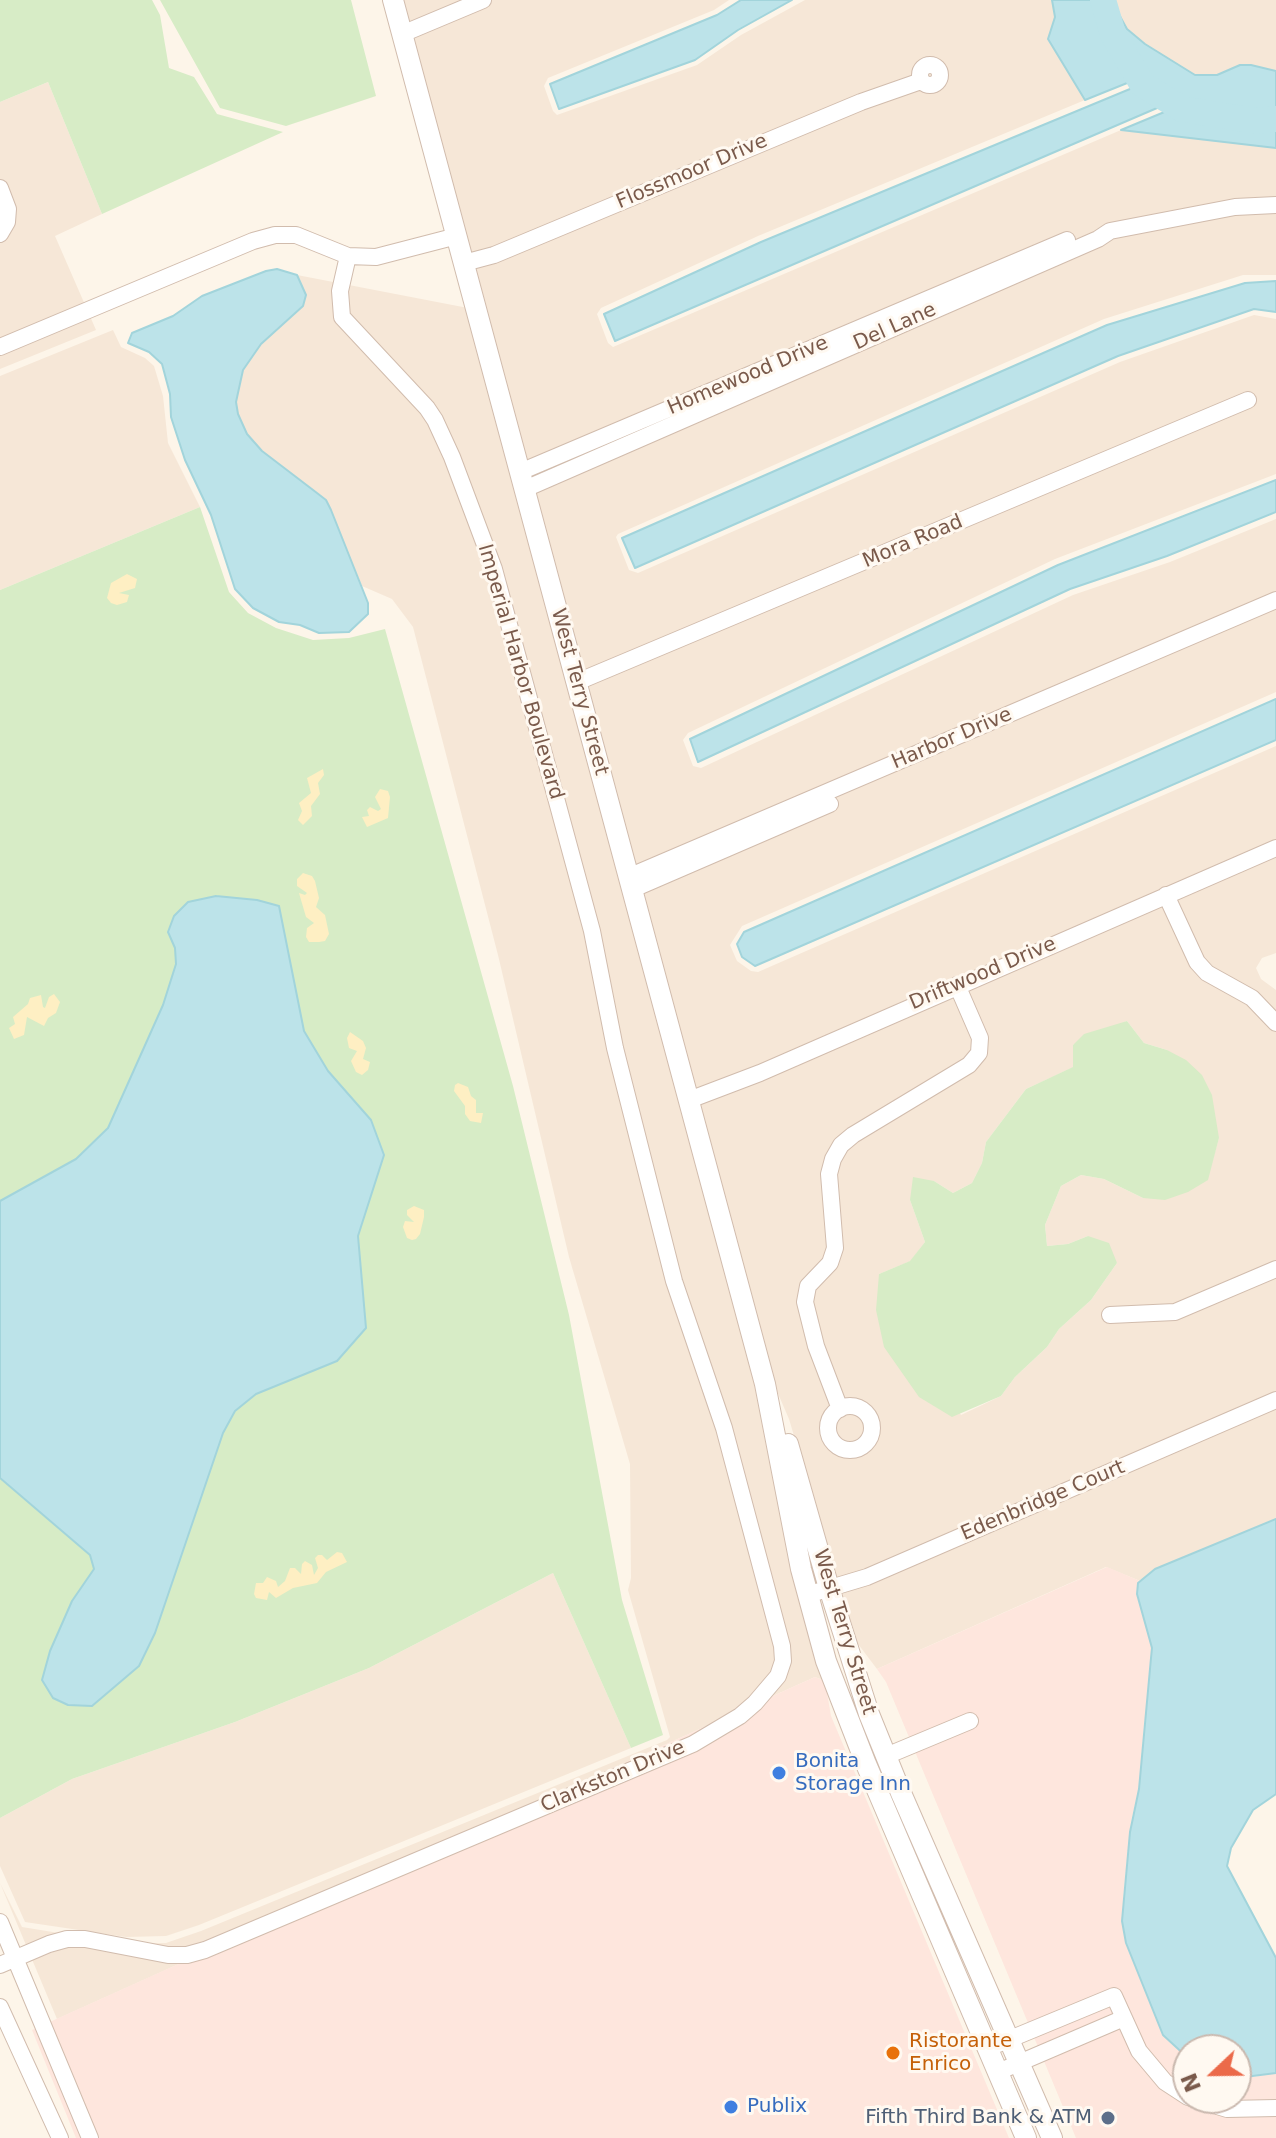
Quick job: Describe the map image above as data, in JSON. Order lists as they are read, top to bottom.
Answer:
{
  "streets": {
    "street": [
      "Flossmoor Drive",
      "Homewood Drive",
      "Mora Road",
      "Imperial Harbor Boulevard",
      "West Terry Street",
      "Harbor Drive",
      "Driftwood Drive",
      "Edenbridge Court",
      "Clarkston Drive"
    ]
  },
  "crossings": [
    ["Flossmoor Drive", "West Terry Street"],
    ["Homewood Drive", "West Terry Street"],
    ["Mora Road", "West Terry Street"],
    ["Imperial Harbor Boulevard", "Clarkston Drive"],
    ["West Terry Street", "Harbor Drive"],
    ["West Terry Street", "Driftwood Drive"],
    ["West Terry Street", "Edenbridge Court"]
  ],
  "places": [
    "Bonita Storage Inn",
    "Ristorante Enrico",
    "Publix",
    "Fifth Third Bank & ATM"
  ],
  "north": "left"
}
